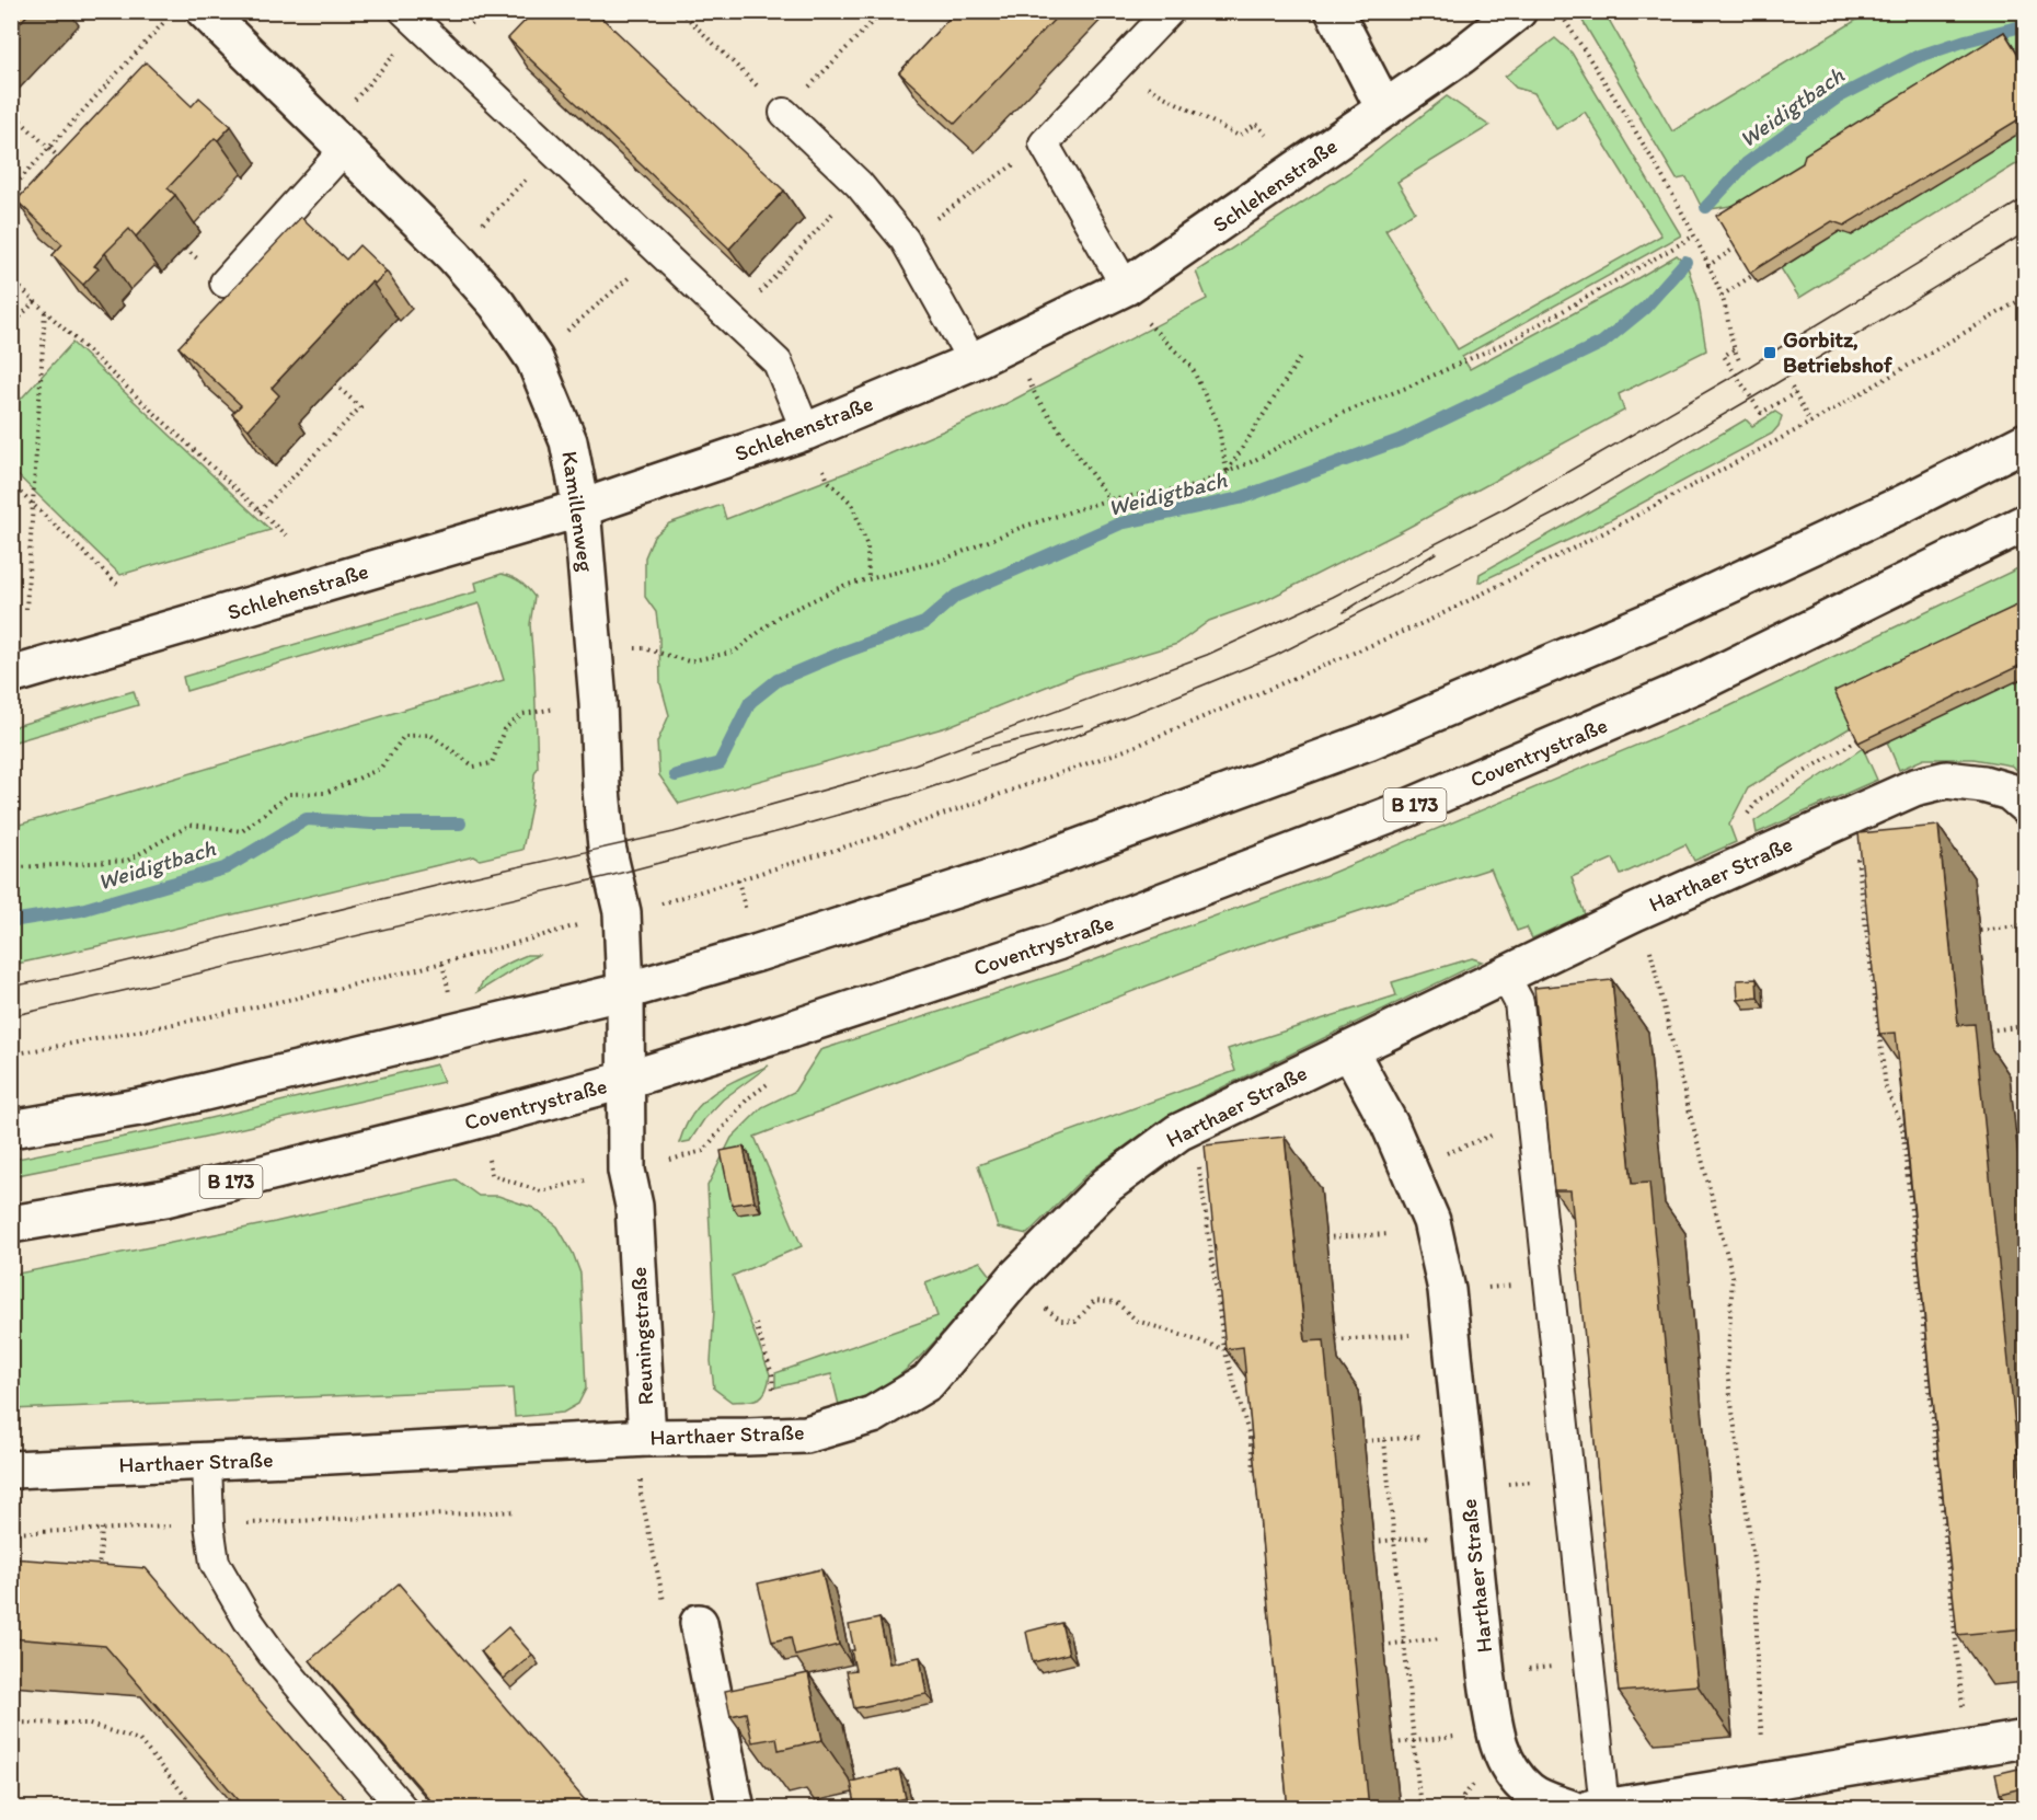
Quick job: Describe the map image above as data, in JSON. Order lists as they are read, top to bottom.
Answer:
{
  "streets": {
    "main road": [
      "Schlehenstraße",
      "Kamillenweg",
      "Coventrystraße",
      "B 173",
      "Harthaer Straße",
      "Reuningstraße"
    ]
  },
  "crossings": [
    ["Schlehenstraße", "Kamillenweg"],
    ["Kamillenweg", "Reuningstraße"],
    ["Coventrystraße", "Reuningstraße"],
    ["Harthaer Straße", "Reuningstraße"]
  ],
  "water": ["Weidigtbach"],
  "places": {
    "transit": ["Gorbitz, Betriebshof"]
  }
}
